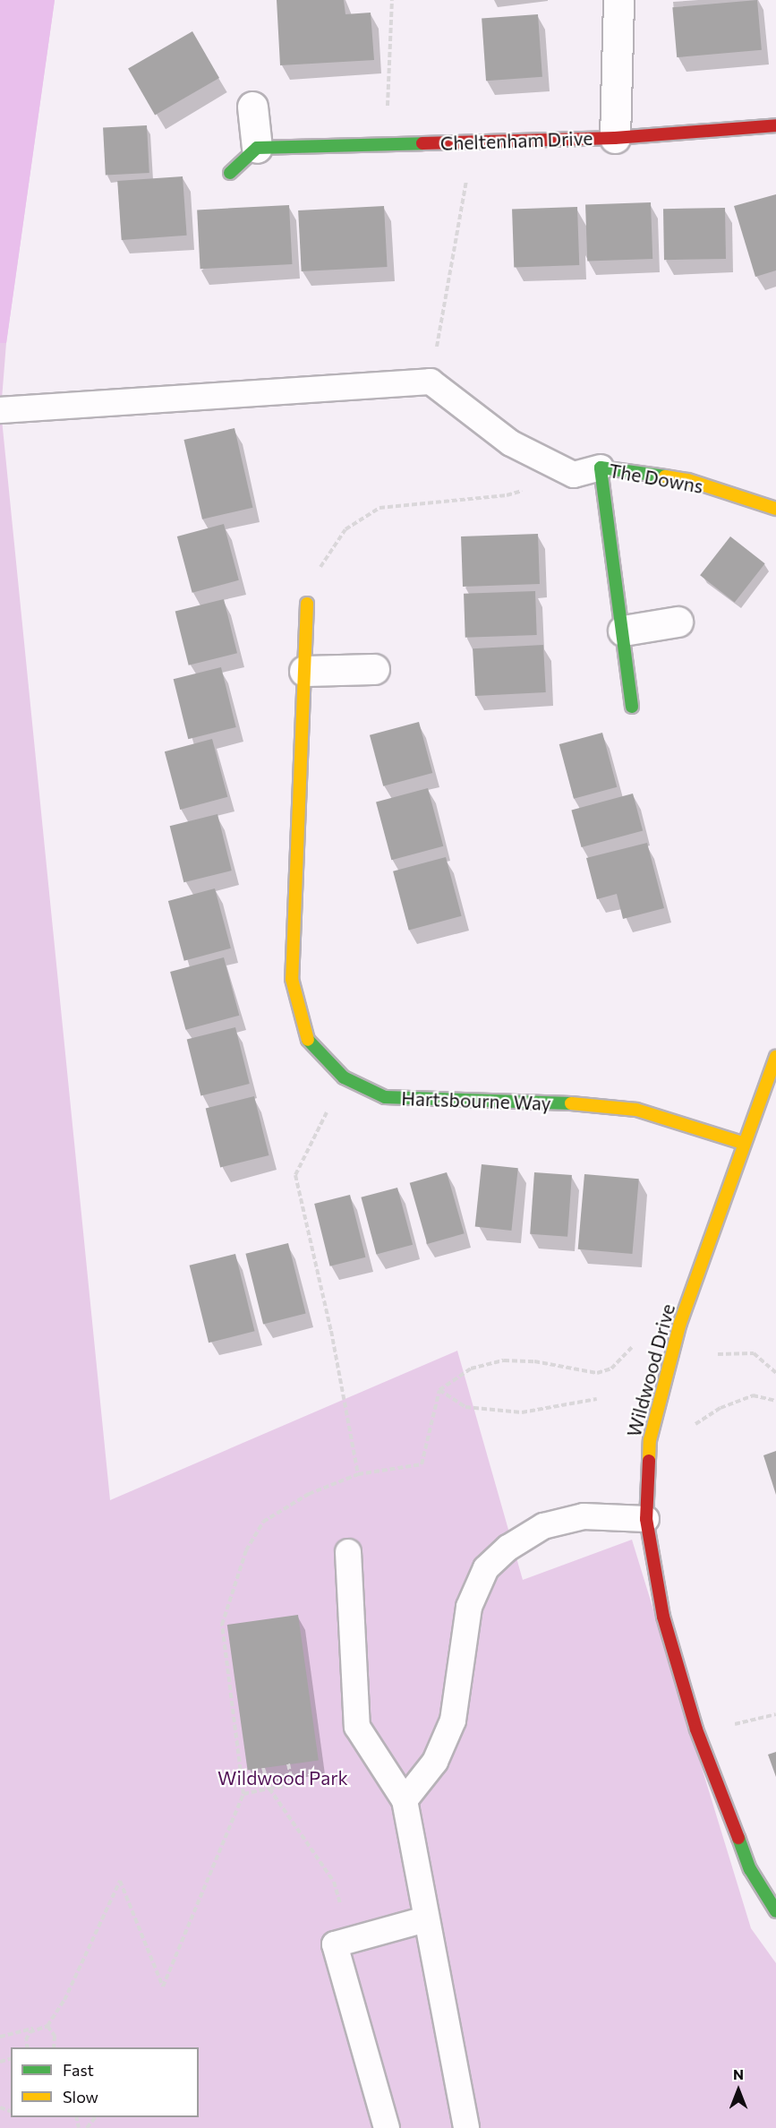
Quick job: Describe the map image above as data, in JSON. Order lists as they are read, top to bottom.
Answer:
{
  "streets": {
    "street": [
      "Cheltenham Drive",
      "The Downs",
      "Hartsbourne Way",
      "Wildwood Drive"
    ]
  },
  "crossings": [
    ["Hartsbourne Way", "Wildwood Drive"]
  ],
  "parks": ["Wildwood Park"],
  "legend": ["Fast", "Slow"],
  "north": "top"
}
